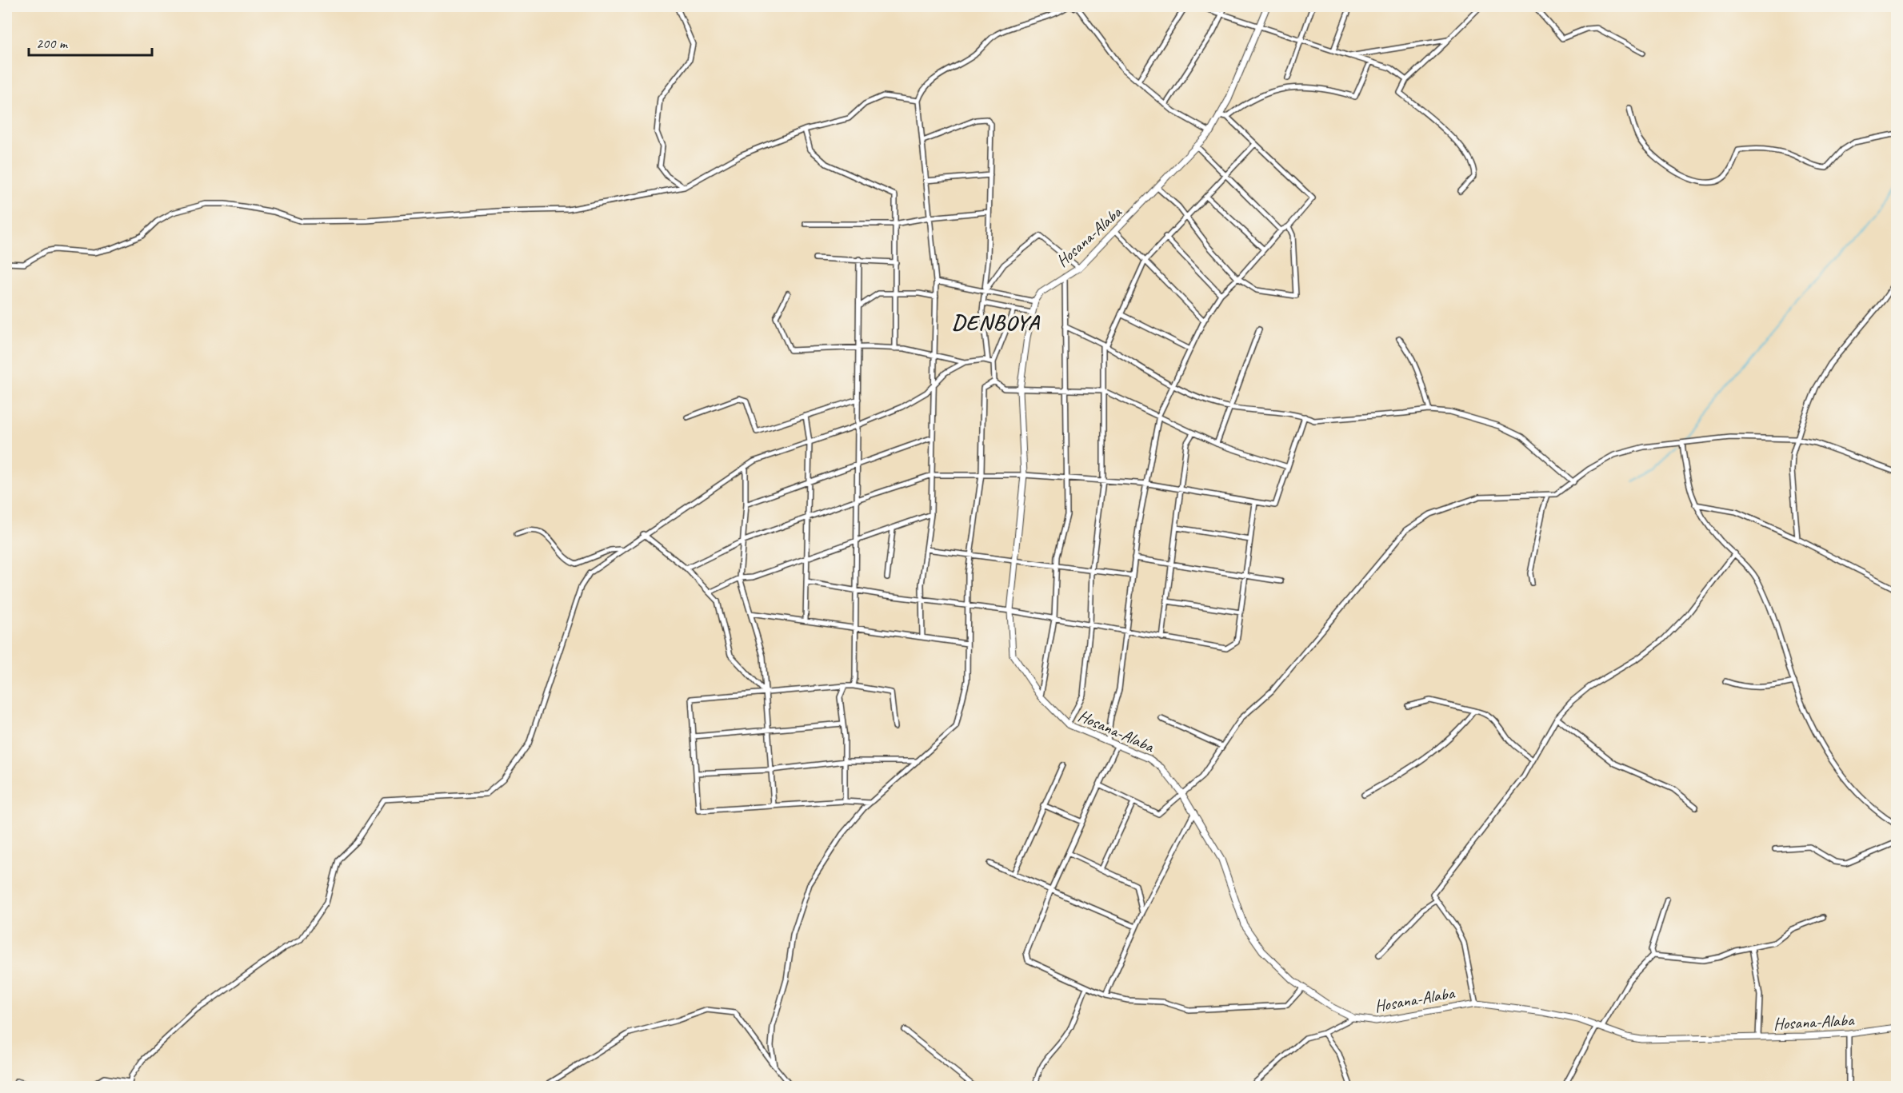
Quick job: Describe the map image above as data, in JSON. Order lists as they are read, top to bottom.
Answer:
{
  "streets": {
    "main road": ["Hosana-Alaba"]
  },
  "districts": ["DENBOYA"],
  "scale_bar": "200 m"
}
